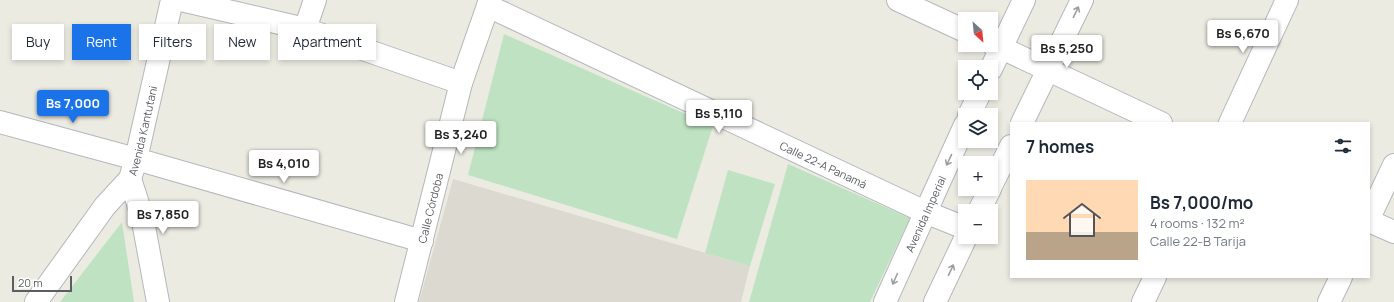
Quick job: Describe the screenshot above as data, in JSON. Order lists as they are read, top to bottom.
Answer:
{
  "streets": {
    "street": [
      "Avenida Kantutani",
      "Calle 22-A Panamá",
      "Calle Córdoba",
      "Avenida Imperial"
    ]
  },
  "crossings": [
    ["Calle 22-A Panamá", "Calle Córdoba"],
    ["Calle 22-A Panamá", "Avenida Imperial"]
  ],
  "scale_bar": "20 m",
  "north": "bottom right",
  "page": {
    "map_buttons": ["+", "−"],
    "price": [
      "Bs 6,670",
      "Bs 5,250",
      "Bs 7,000",
      "Bs 5,110",
      "Bs 3,240",
      "Bs 4,010",
      "Bs 7,850"
    ],
    "chip": [
      "Buy",
      "Rent",
      "Filters",
      "New",
      "Apartment"
    ],
    "heading": "7 homes",
    "list": [
      {
        "name": "Bs 7,000/mo",
        "note": "4 rooms · 132 m² · Calle 22-B Tarija"
      }
    ],
    "scale": "20 m"
  }
}
